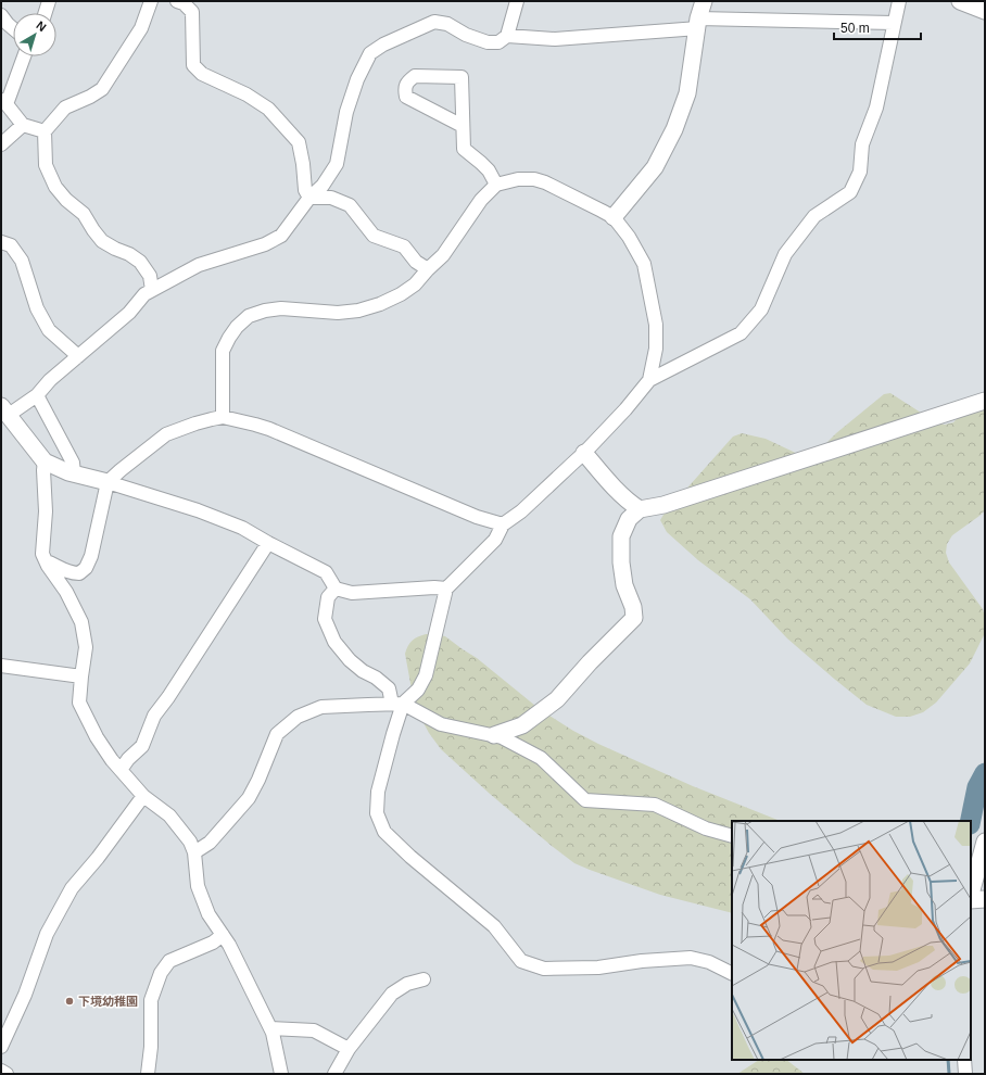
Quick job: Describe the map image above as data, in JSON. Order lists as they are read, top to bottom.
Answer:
{
  "places": ["下境幼稚園"],
  "scale_bar": "50 m",
  "north": "top right"
}
